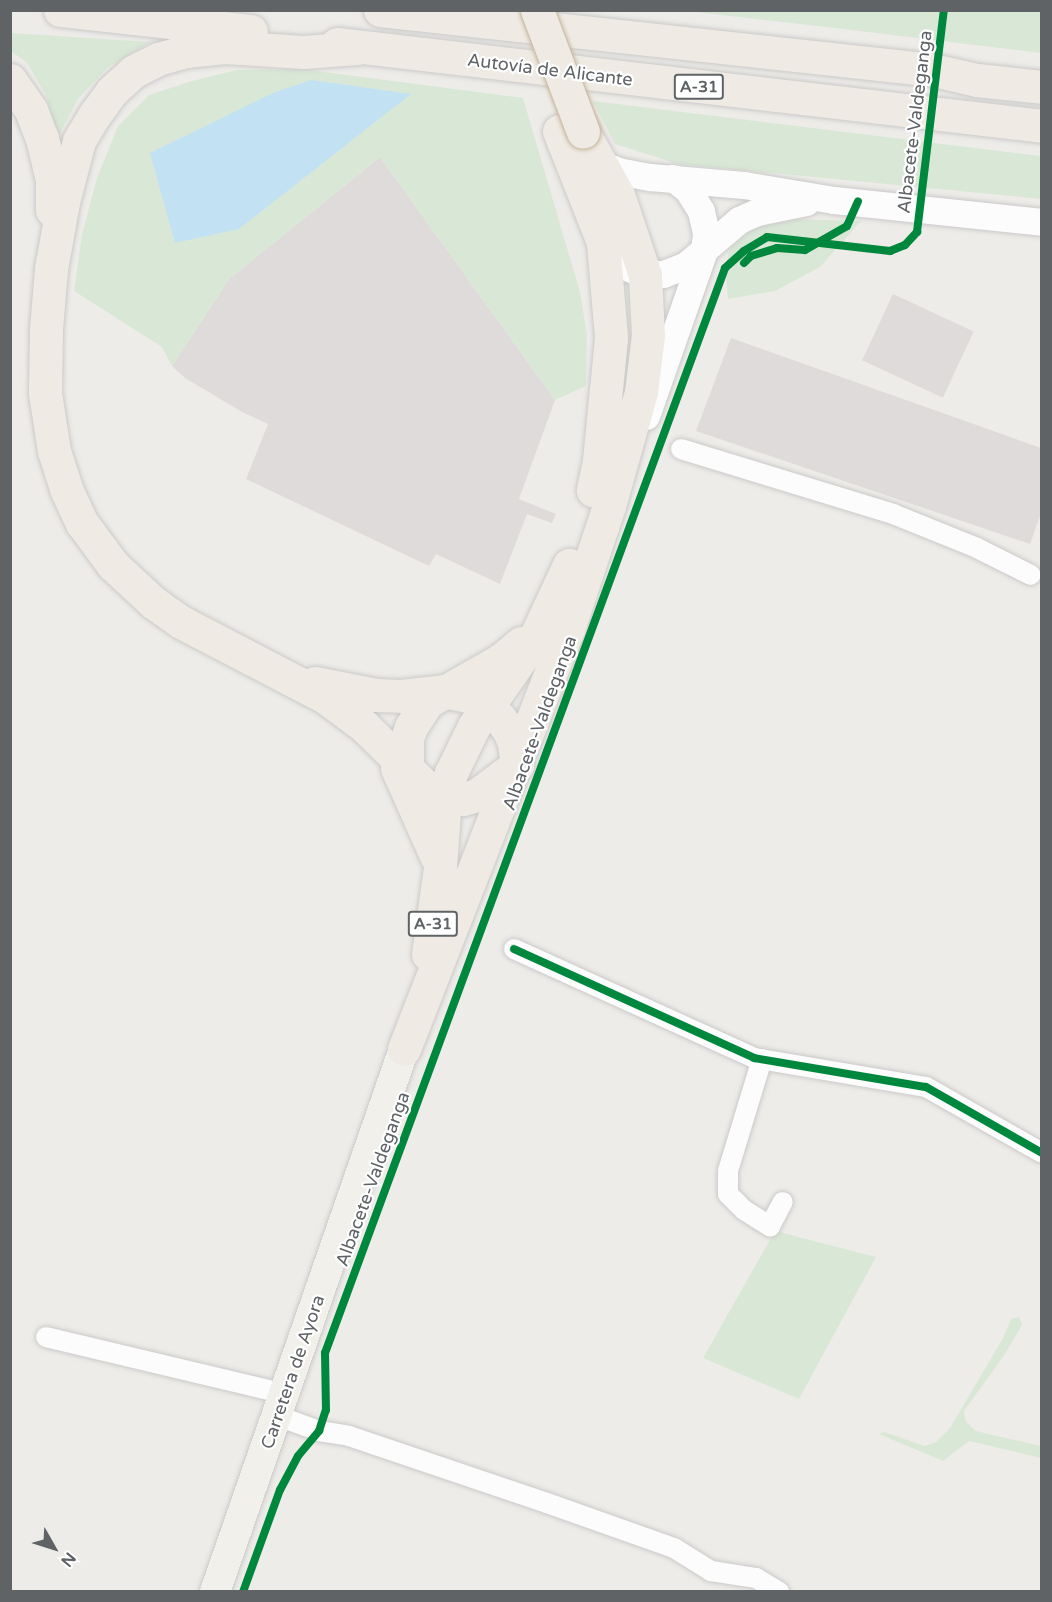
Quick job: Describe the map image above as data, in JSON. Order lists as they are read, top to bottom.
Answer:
{
  "streets": {
    "highway": ["Autovía de Alicante", "A-31"],
    "main road": ["Carretera de Ayora"],
    "cycle path": ["Albacete-Valdeganga"]
  },
  "crossings": [
    ["A-31", "Carretera de Ayora"]
  ],
  "north": "bottom right"
}
